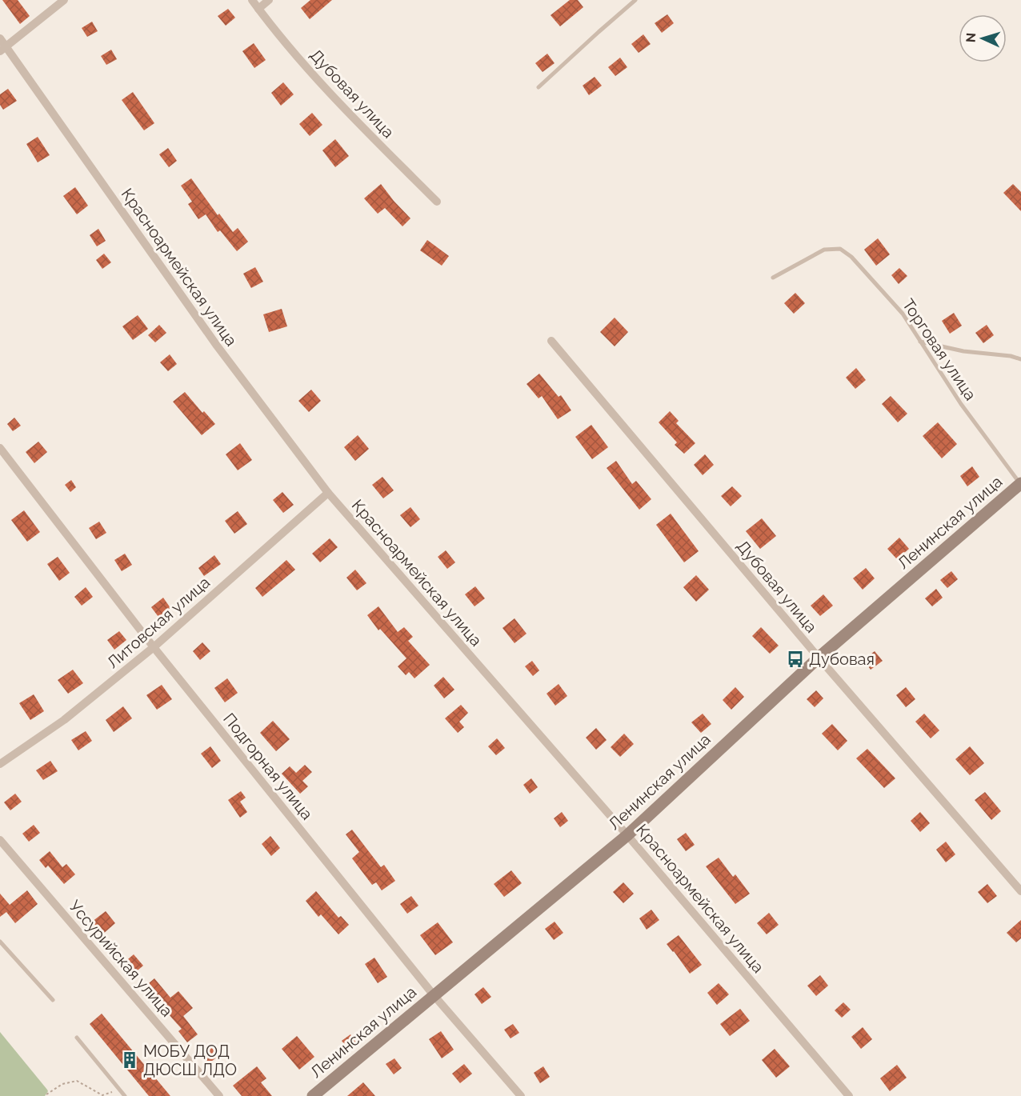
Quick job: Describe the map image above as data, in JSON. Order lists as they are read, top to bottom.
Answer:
{
  "streets": {
    "main road": ["Ленинская улица"],
    "street": [
      "Дубовая улица",
      "Красноармейская улица",
      "Литовская улица",
      "Подгорная улица",
      "Уссурийская улица"
    ],
    "lane": ["Торговая улица"]
  },
  "crossings": [
    ["Дубовая улица", "Ленинская улица"],
    ["Красноармейская улица", "Ленинская улица"],
    ["Красноармейская улица", "Литовская улица"],
    ["Торговая улица", "Ленинская улица"],
    ["Ленинская улица", "Подгорная улица"],
    ["Литовская улица", "Подгорная улица"]
  ],
  "places": {
    "bus stop": ["Дубовая"],
    "building": ["МОБУ ДОД ДЮСШ ЛДО"]
  },
  "north": "left"
}
